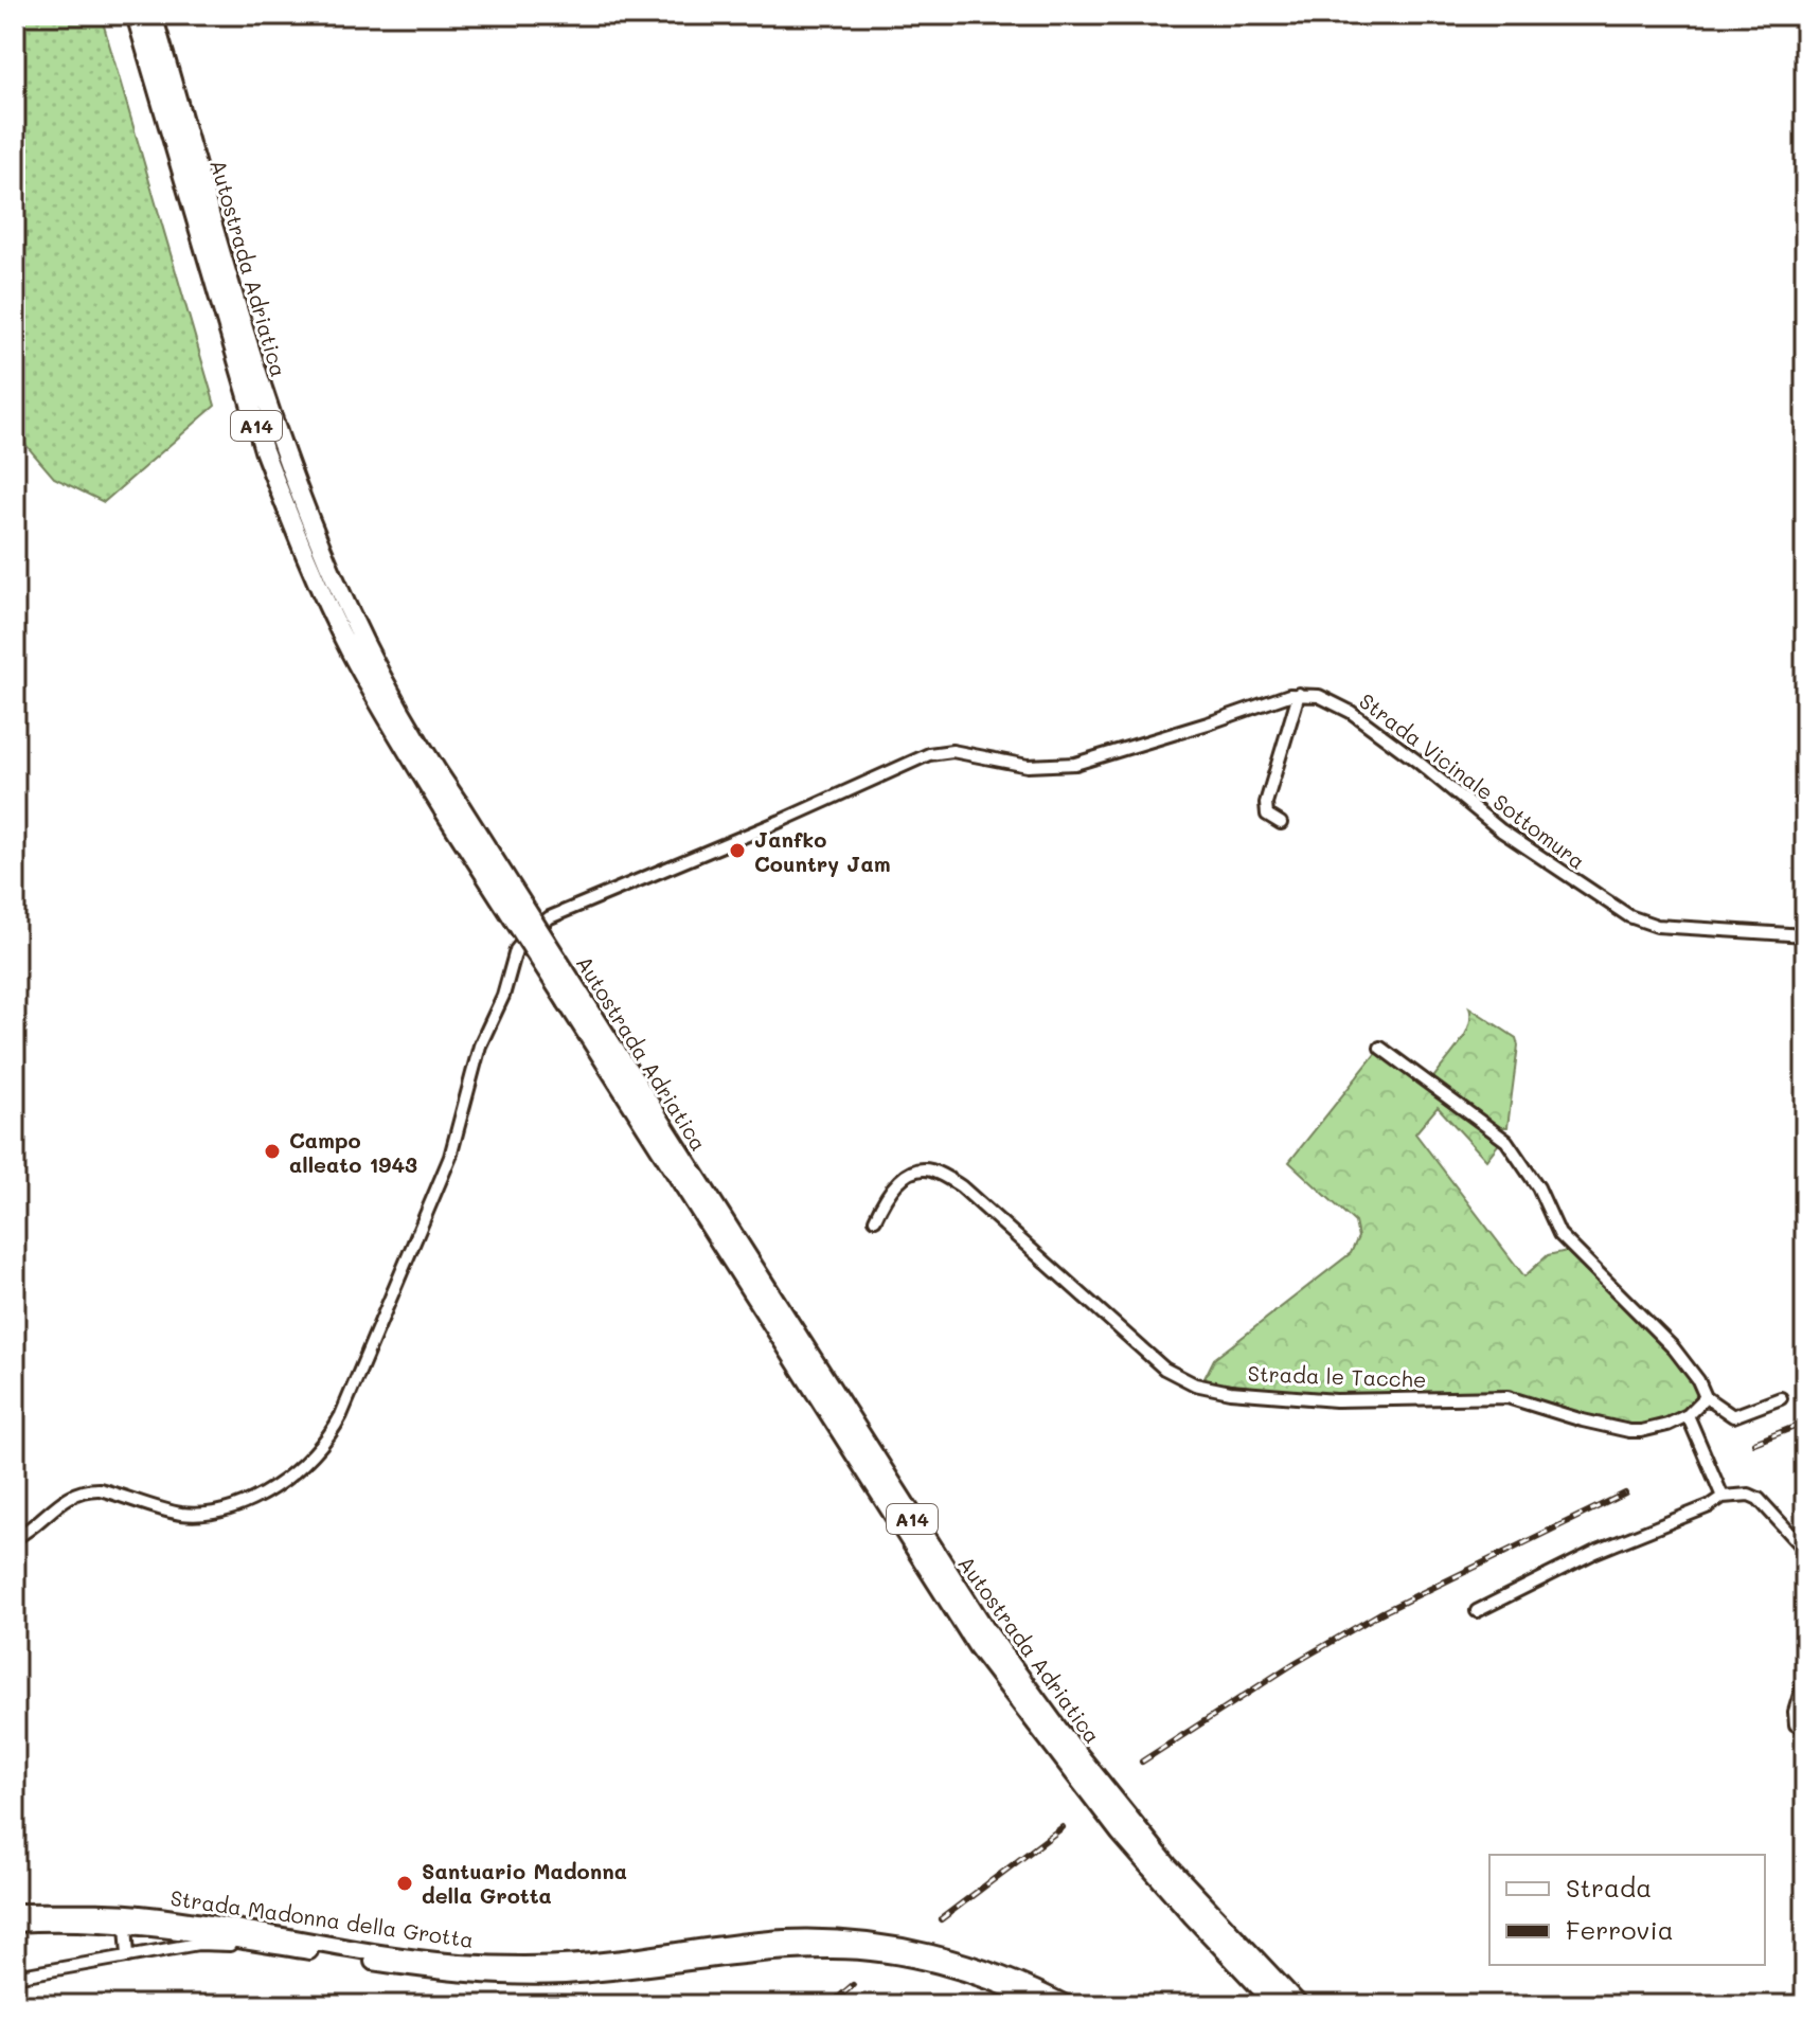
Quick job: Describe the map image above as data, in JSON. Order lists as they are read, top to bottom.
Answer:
{
  "streets": {
    "highway": ["Autostrada Adriatica", "A14"],
    "main road": ["Strada Madonna della Grotta"],
    "street": ["Strada Vicinale Sottomura", "Strada le Tacche"]
  },
  "places": ["Janfko Country Jam", "Campo alleato 1943", "Santuario Madonna della Grotta"],
  "legend": ["Strada", "Ferrovia"]
}
